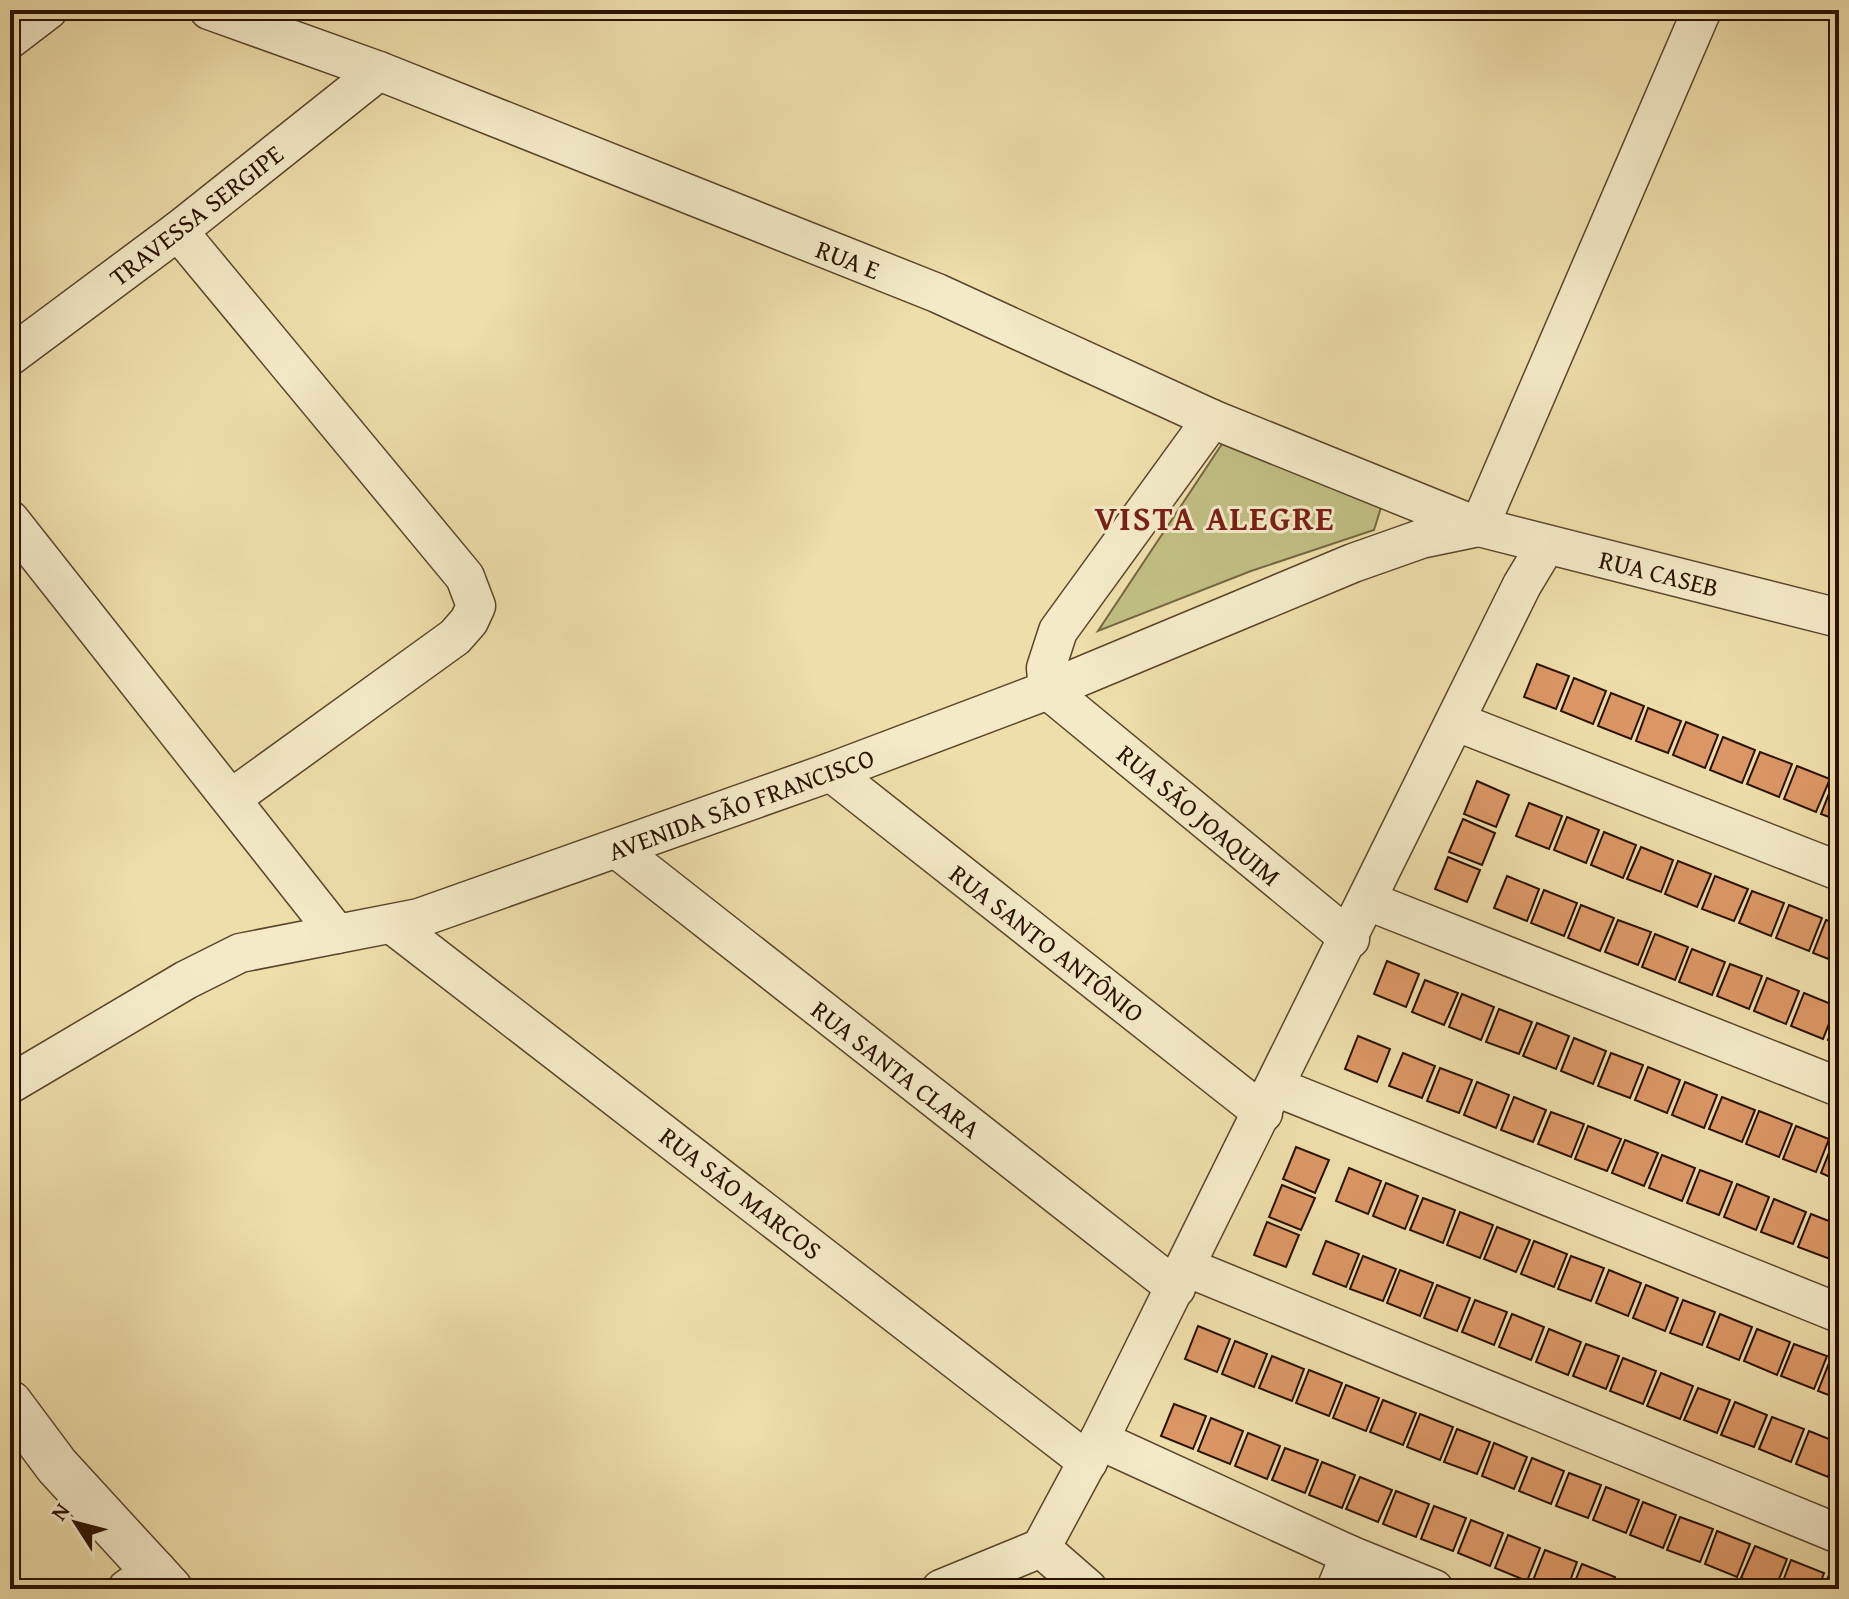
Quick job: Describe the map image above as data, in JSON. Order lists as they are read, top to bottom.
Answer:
{
  "streets": {
    "street": [
      "TRAVESSA SERGIPE",
      "RUA E",
      "RUA CASEB",
      "AVENIDA SÃO FRANCISCO",
      "RUA SÃO JOAQUIM",
      "RUA SANTO ANTÔNIO",
      "RUA SANTA CLARA",
      "RUA SÃO MARCOS"
    ]
  },
  "crossings": [
    ["TRAVESSA SERGIPE", "RUA E"],
    ["RUA E", "RUA CASEB"],
    ["RUA E", "AVENIDA SÃO FRANCISCO"],
    ["RUA CASEB", "AVENIDA SÃO FRANCISCO"],
    ["AVENIDA SÃO FRANCISCO", "RUA SÃO JOAQUIM"],
    ["AVENIDA SÃO FRANCISCO", "RUA SANTO ANTÔNIO"],
    ["AVENIDA SÃO FRANCISCO", "RUA SANTA CLARA"],
    ["AVENIDA SÃO FRANCISCO", "RUA SÃO MARCOS"]
  ],
  "districts": ["VISTA ALEGRE"],
  "north": "top left"
}
